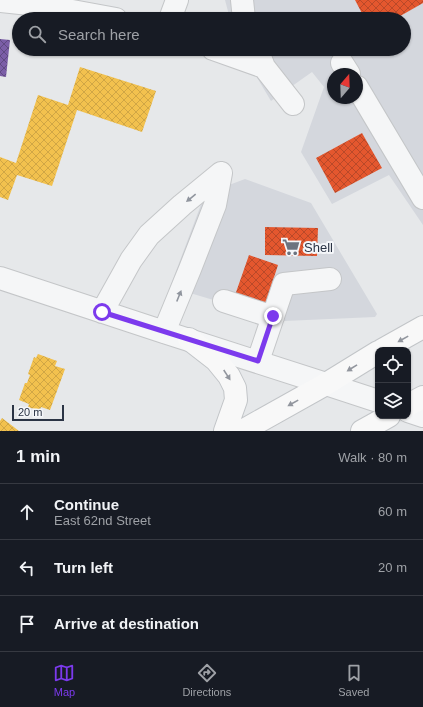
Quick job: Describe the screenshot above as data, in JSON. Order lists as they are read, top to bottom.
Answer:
{
  "places": {
    "supermarket": ["Shell"]
  },
  "scale_bar": "20 m",
  "north": "top",
  "page": {
    "search": "Search here",
    "scale": "20 m",
    "heading": ["1 min", "Walk · 80 m"],
    "list": [
      ["Continue", "East 62nd Street", "60 m"],
      ["Turn left", "20 m"],
      "Arrive at destination"
    ],
    "nav": ["Map", "Directions", "Saved"]
  }
}
